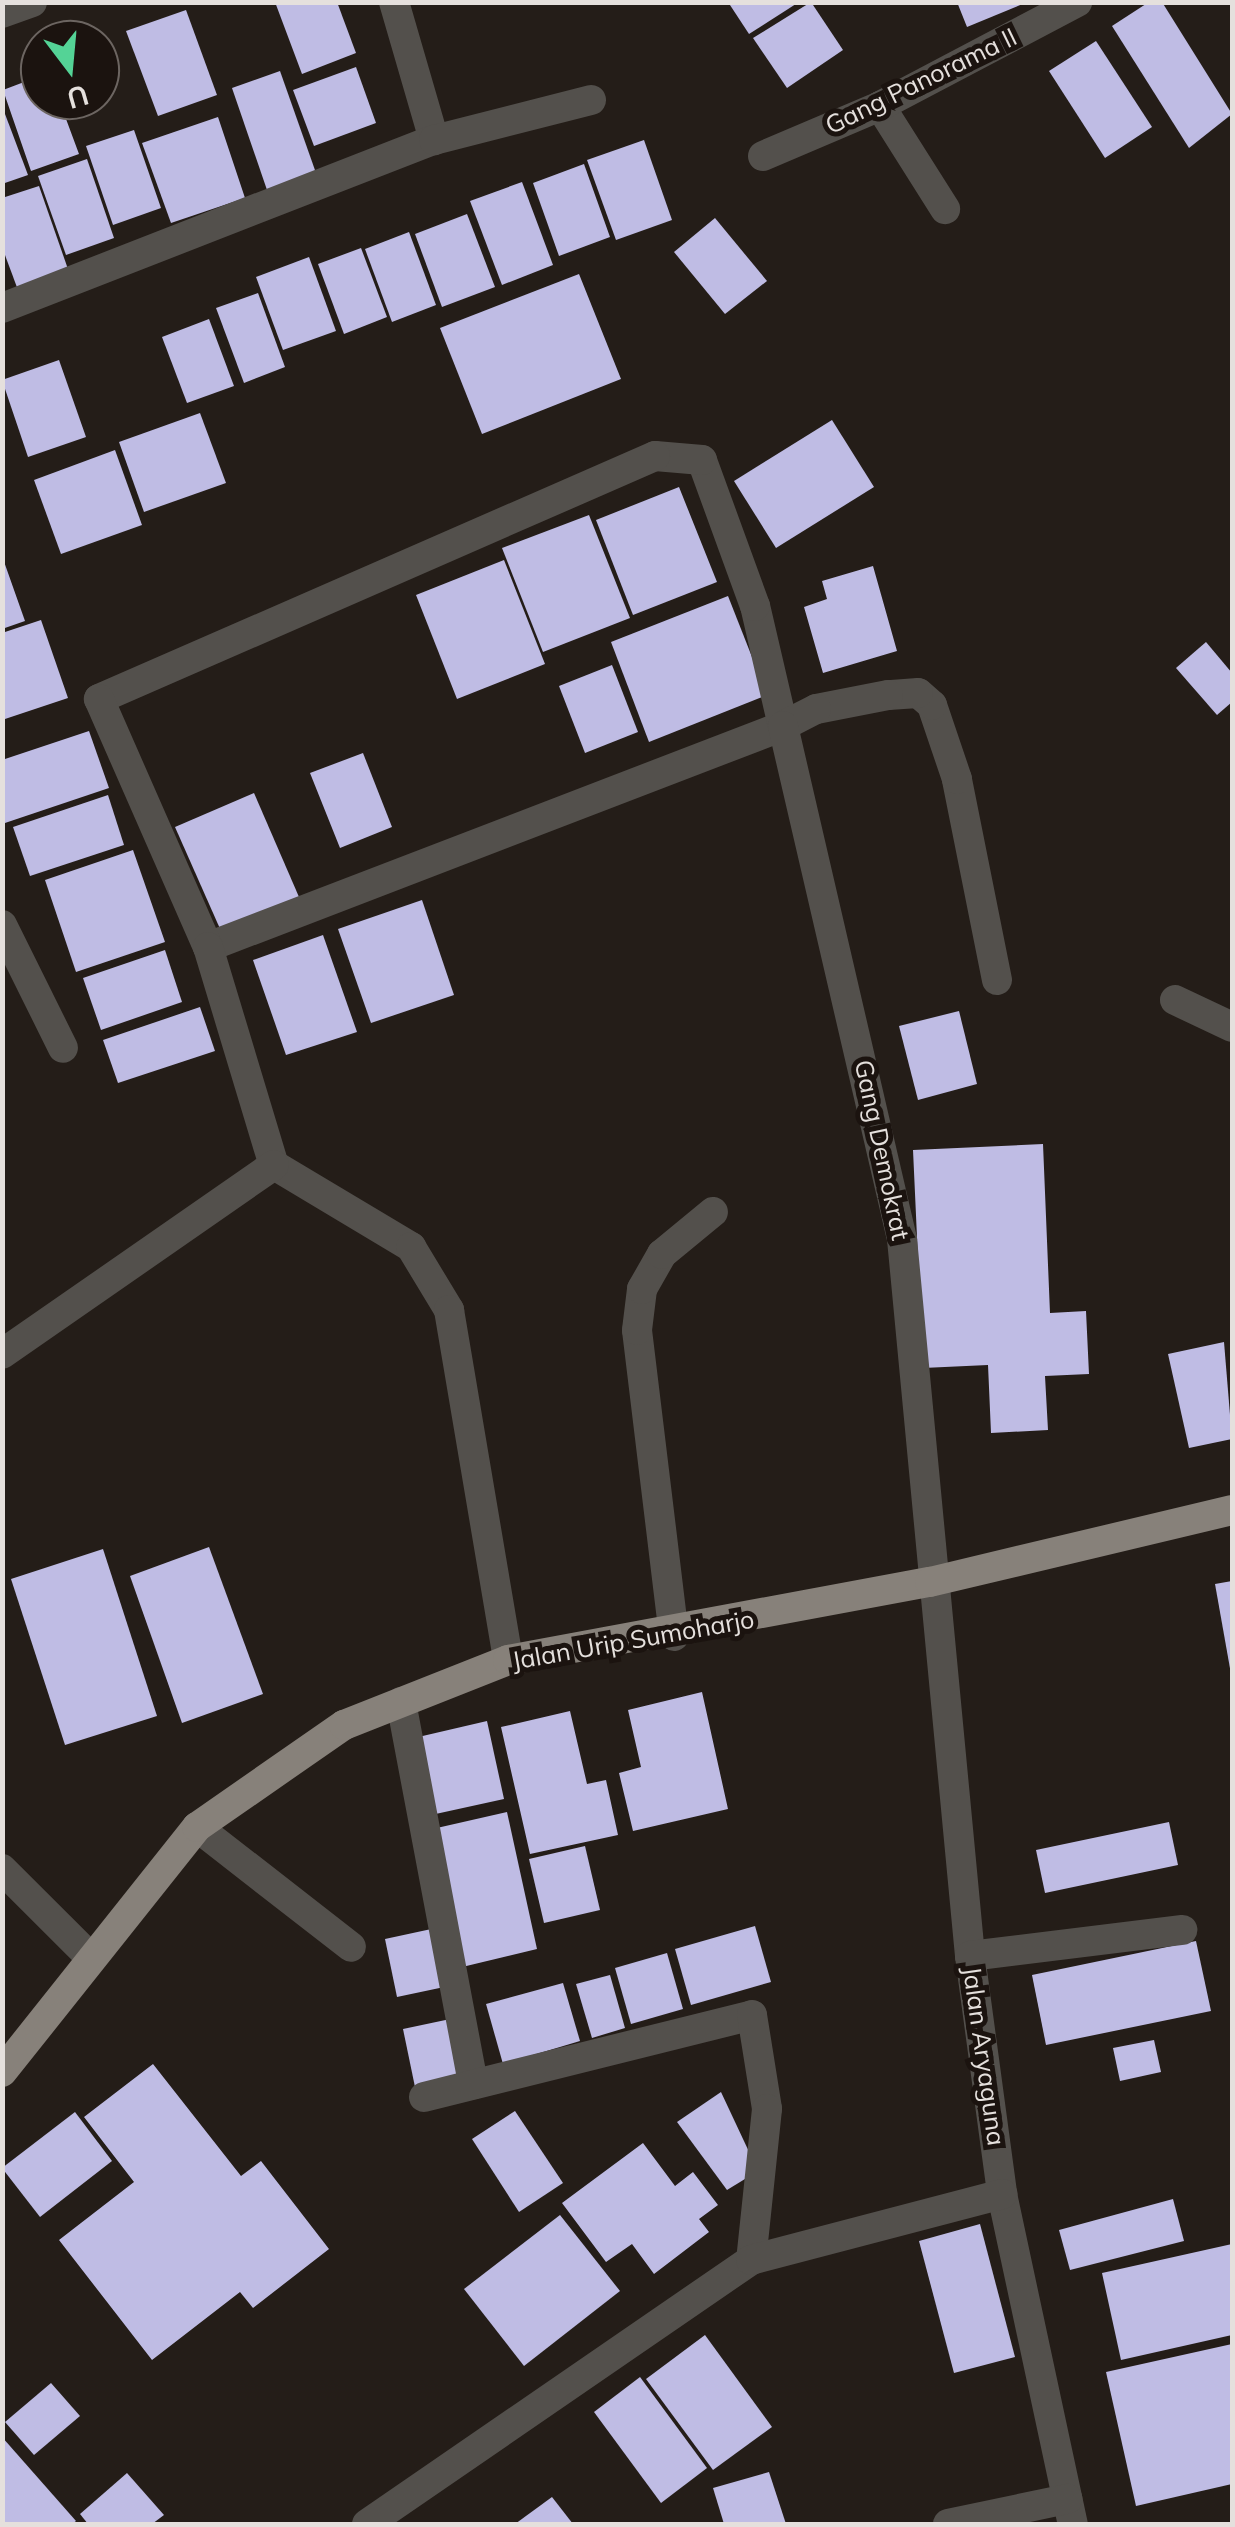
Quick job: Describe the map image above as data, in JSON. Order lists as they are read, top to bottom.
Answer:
{
  "streets": {
    "main road": ["Jalan Urip Sumoharjo"],
    "street": ["Gang Panorama II", "Gang Demokrat", "Jalan Aryaguna"]
  },
  "crossings": [
    ["Gang Demokrat", "Jalan Urip Sumoharjo"],
    ["Gang Demokrat", "Jalan Aryaguna"],
    ["Jalan Urip Sumoharjo", "Jalan Aryaguna"]
  ],
  "north": "bottom"
}
